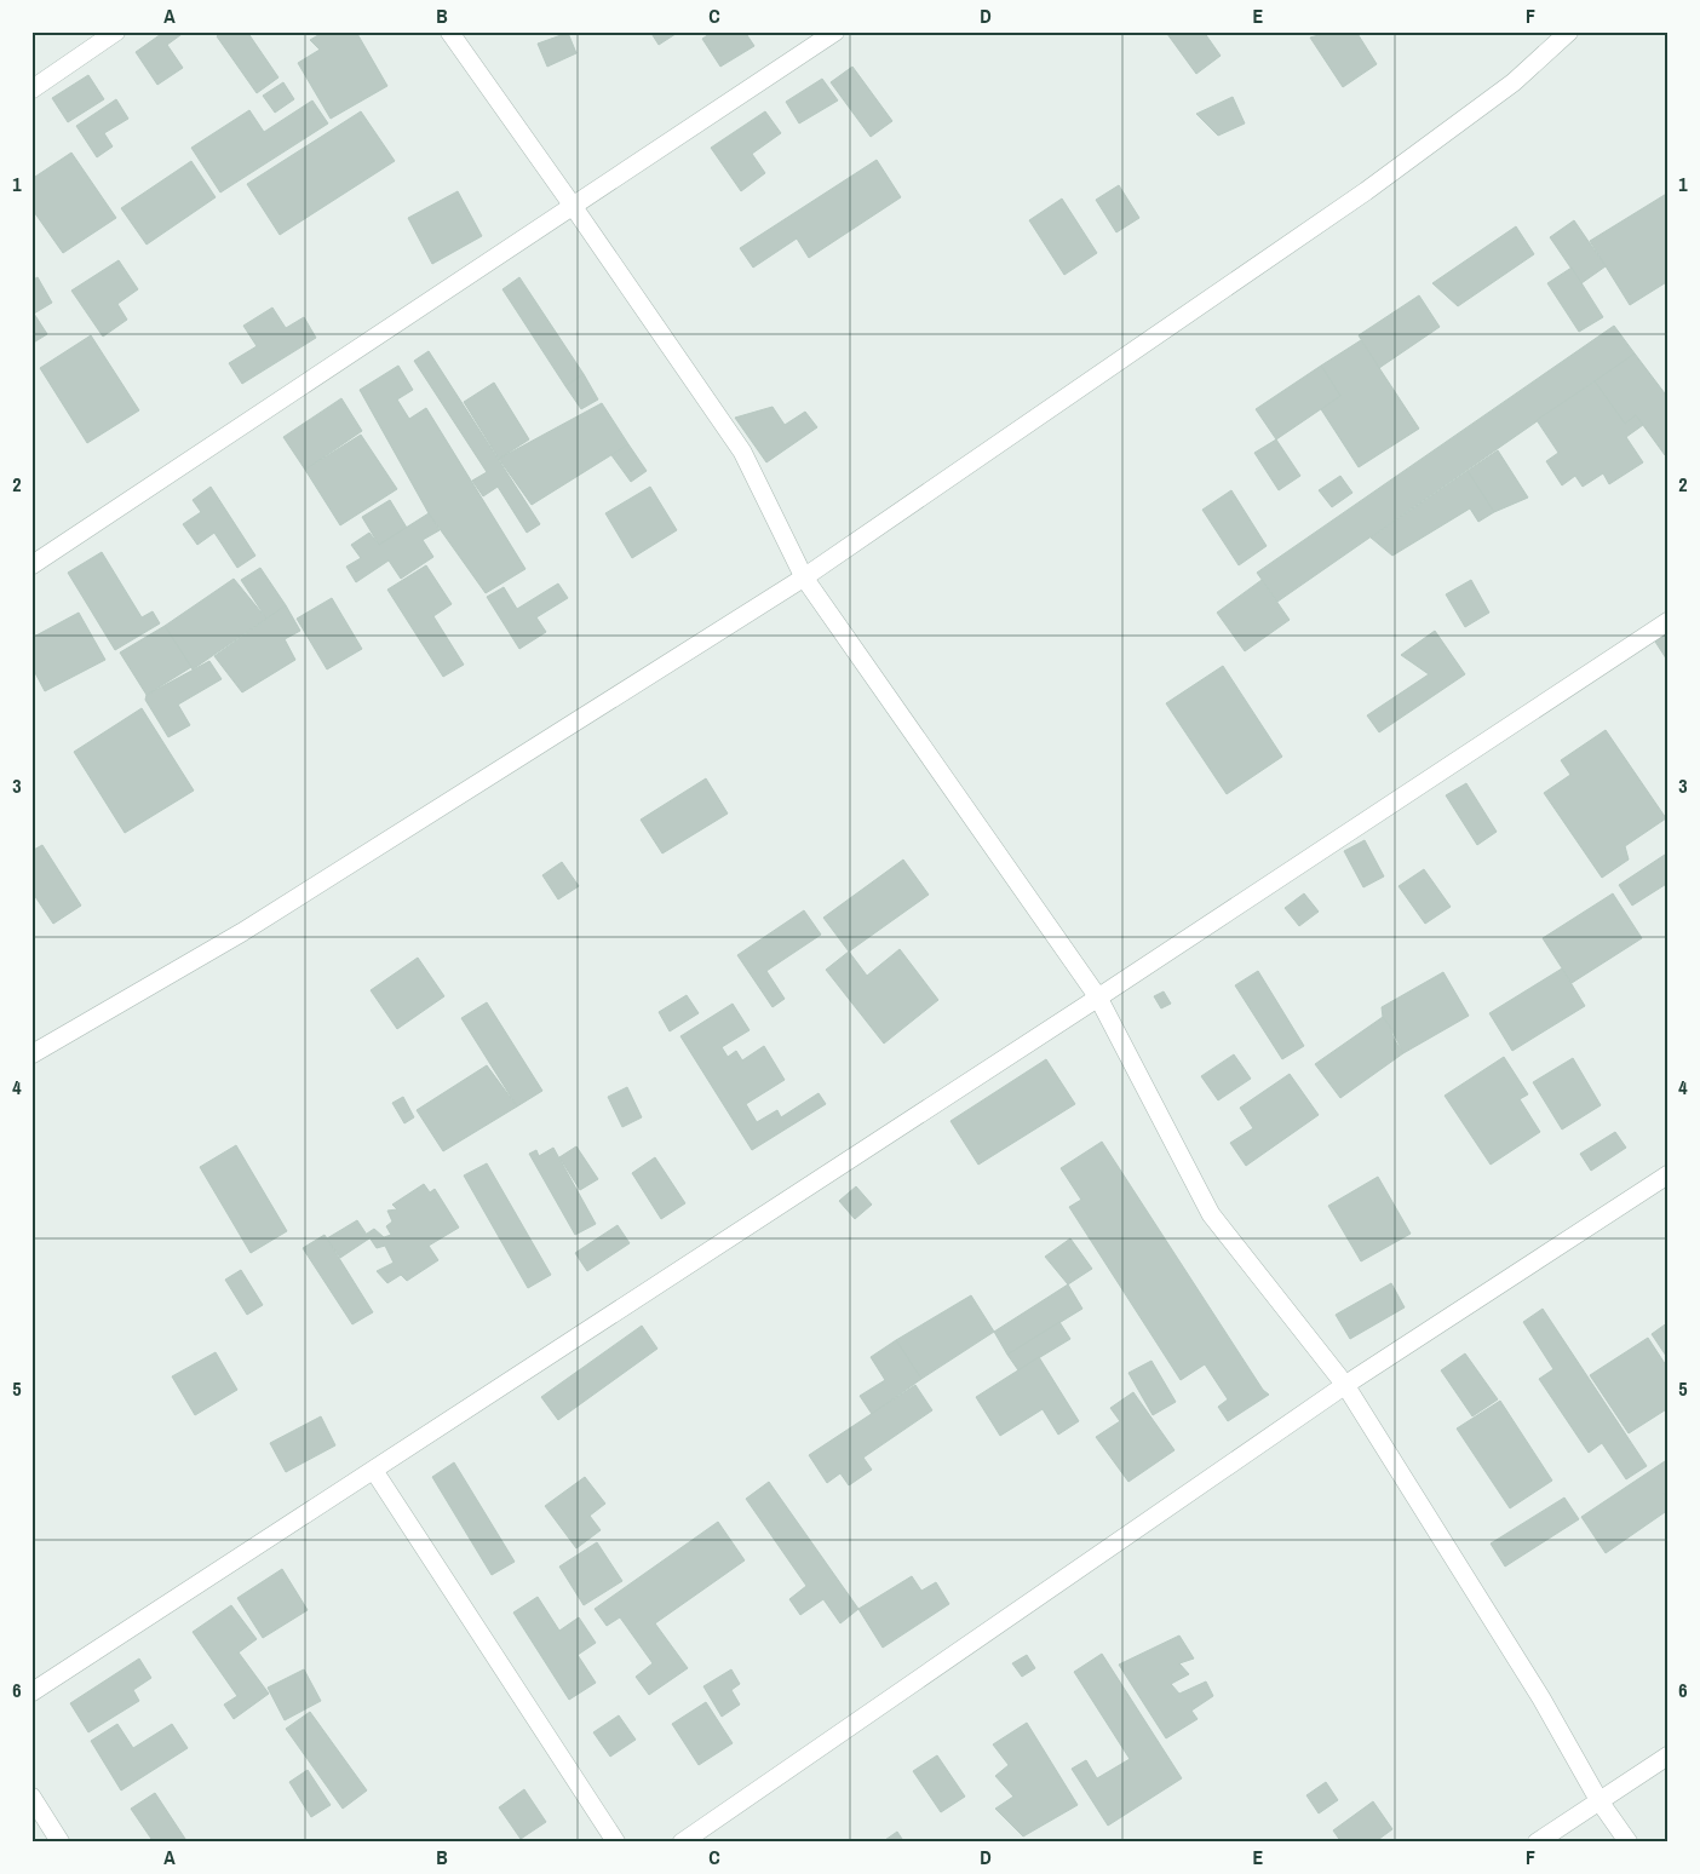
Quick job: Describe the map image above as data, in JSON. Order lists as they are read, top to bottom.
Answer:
{
  "grid": {
    "columns": [
      "A",
      "B",
      "C",
      "D",
      "E",
      "F"
    ],
    "rows": [
      "1",
      "2",
      "3",
      "4",
      "5",
      "6"
    ]
  }
}
